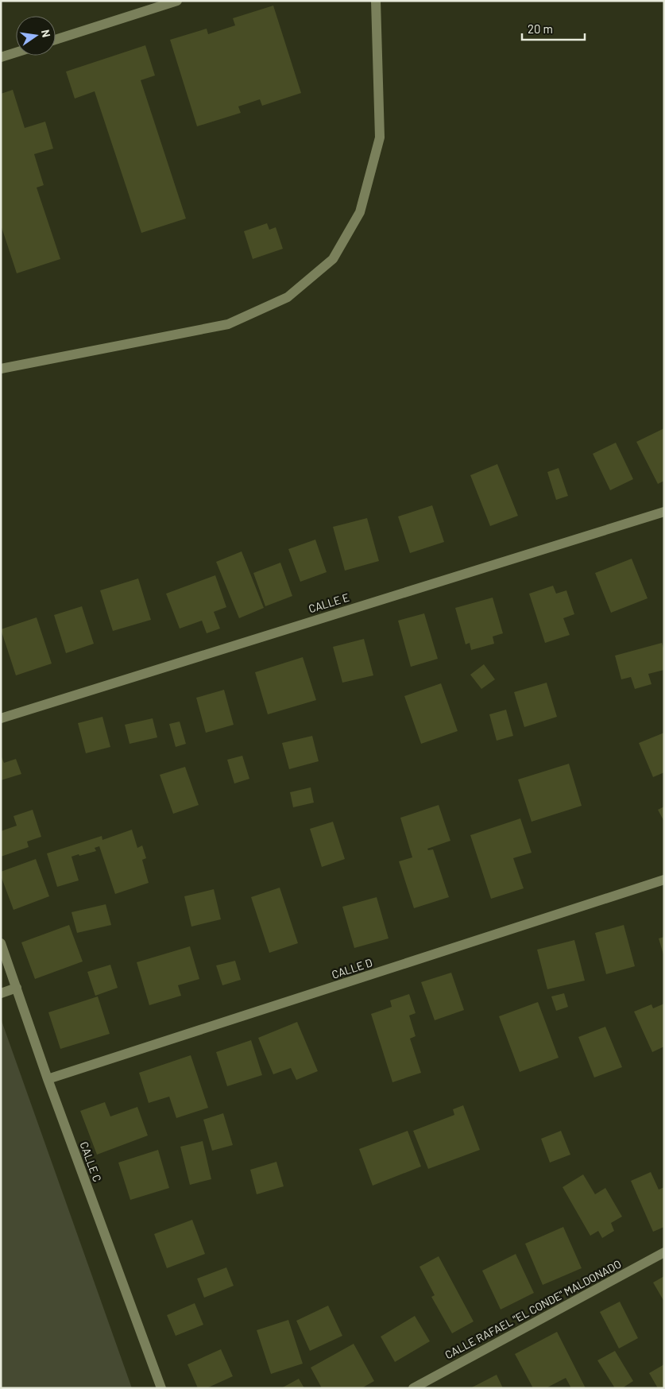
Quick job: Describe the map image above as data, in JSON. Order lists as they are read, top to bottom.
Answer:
{
  "streets": {
    "street": [
      "CALLE E",
      "CALLE D",
      "CALLE C",
      "CALLE RAFAEL \"EL CONDE\" MALDONADO"
    ]
  },
  "crossings": [
    ["CALLE D", "CALLE C"]
  ],
  "scale_bar": "20 m",
  "north": "right"
}
